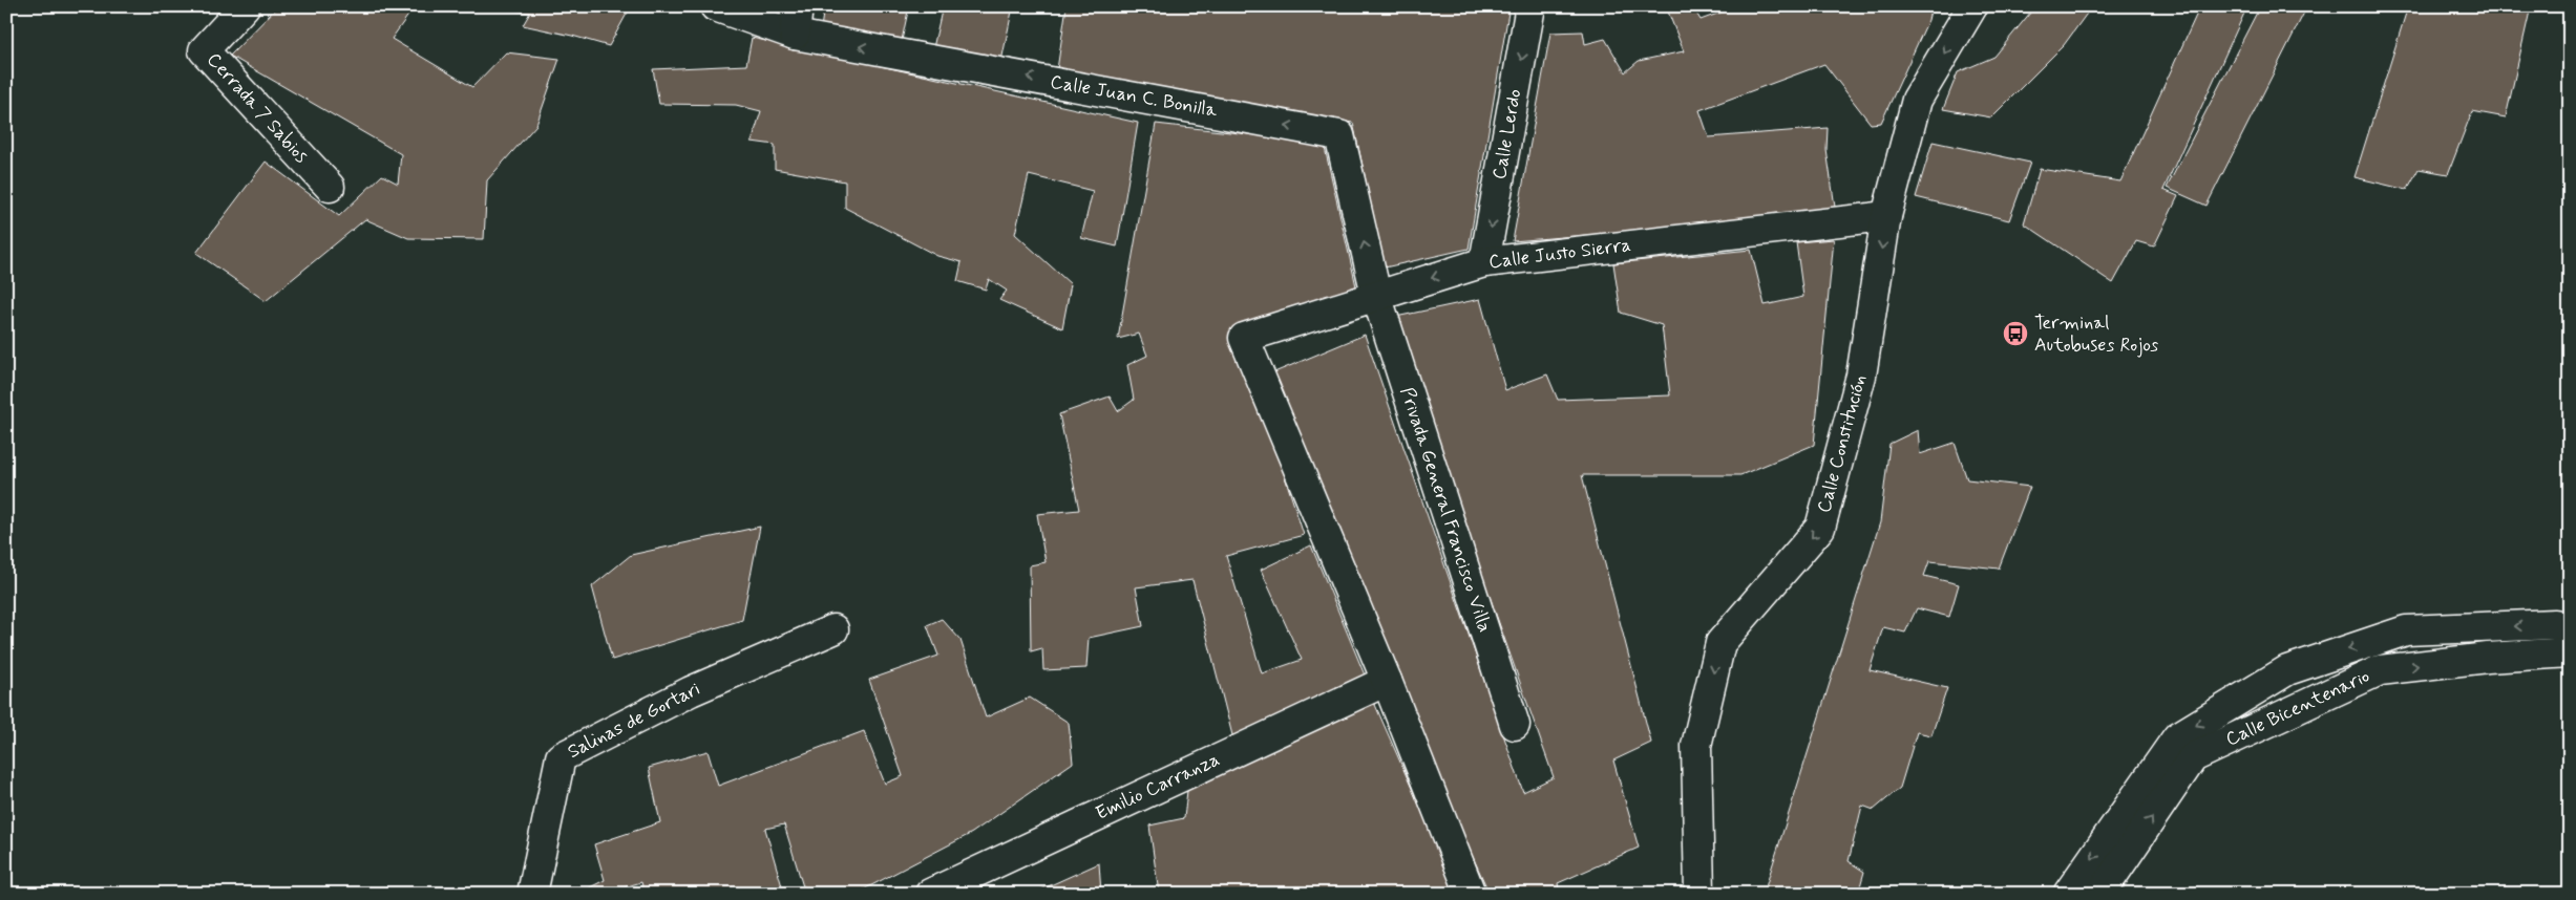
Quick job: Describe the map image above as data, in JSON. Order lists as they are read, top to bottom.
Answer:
{
  "streets": {
    "street": [
      "Calle Juan C. Bonilla",
      "Cerrada 7 Sabios",
      "Calle Lerdo",
      "Calle Justo Sierra",
      "Calle Constitución",
      "Privada General Francisco Villa",
      "Calle Bicentenario",
      "Salinas de Gortari",
      "Emilio Carranza"
    ]
  },
  "crossings": [
    ["Calle Juan C. Bonilla", "Calle Justo Sierra"],
    ["Calle Juan C. Bonilla", "Privada General Francisco Villa"],
    ["Calle Lerdo", "Calle Justo Sierra"],
    ["Calle Justo Sierra", "Calle Constitución"],
    ["Calle Justo Sierra", "Privada General Francisco Villa"],
    ["Calle Justo Sierra", "Emilio Carranza"]
  ],
  "one_way": ["Calle Juan C. Bonilla", "Calle Lerdo", "Calle Constitución"],
  "places": {
    "bus stop": ["Terminal Autobuses Rojos"]
  }
}
